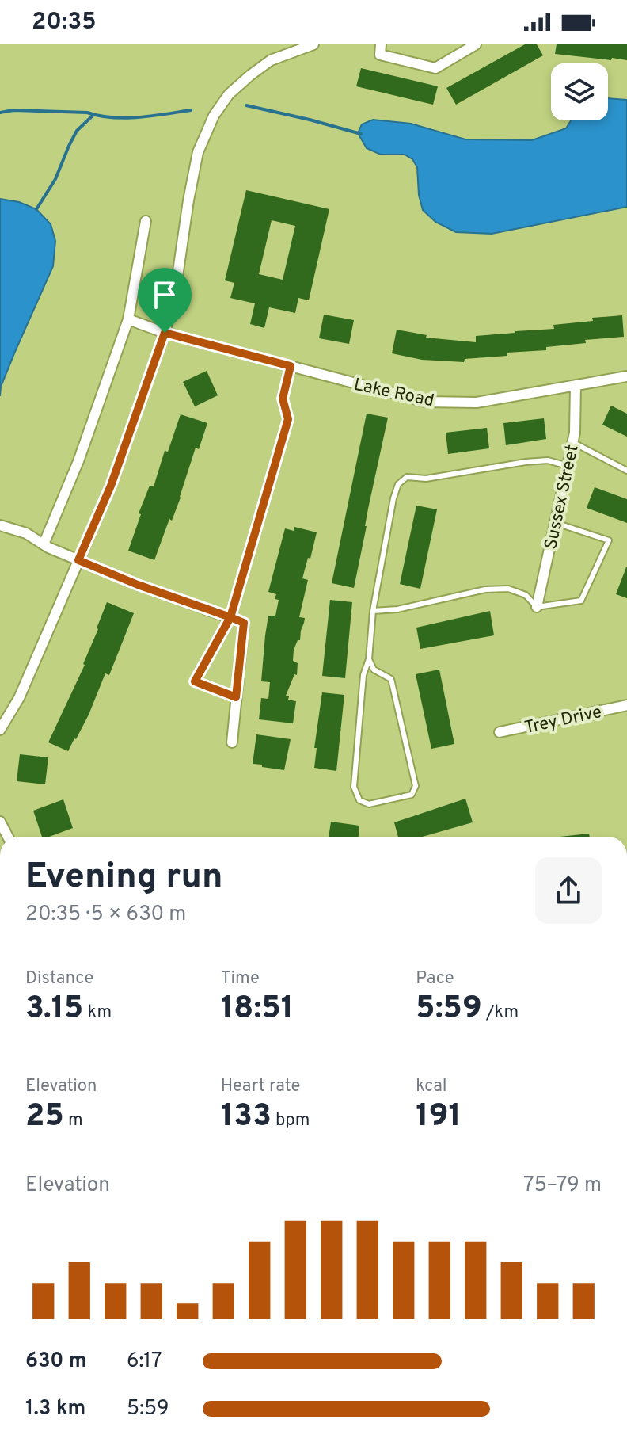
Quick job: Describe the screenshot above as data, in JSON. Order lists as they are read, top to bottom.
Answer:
{
  "streets": {
    "street": ["Lake Road", "Sussex Street", "Trey Drive"]
  },
  "crossings": [
    ["Lake Road", "Sussex Street"]
  ],
  "page": {
    "status": "20:35",
    "heading": ["Evening run", "20:35 · 5 × 630 m"],
    "stats": [
      ["Distance", "3.15 km"],
      ["Time", "18:51"],
      ["Pace", "5:59 /km"],
      ["Elevation", "25 m"],
      ["Heart rate", "133 bpm"],
      ["kcal", "191"]
    ],
    "chart": ["Elevation", "75–79 m"],
    "list": [
      {
        "name": "630 m",
        "note": "6:17"
      },
      {
        "name": "1.3 km",
        "note": "5:59"
      }
    ]
  }
}
